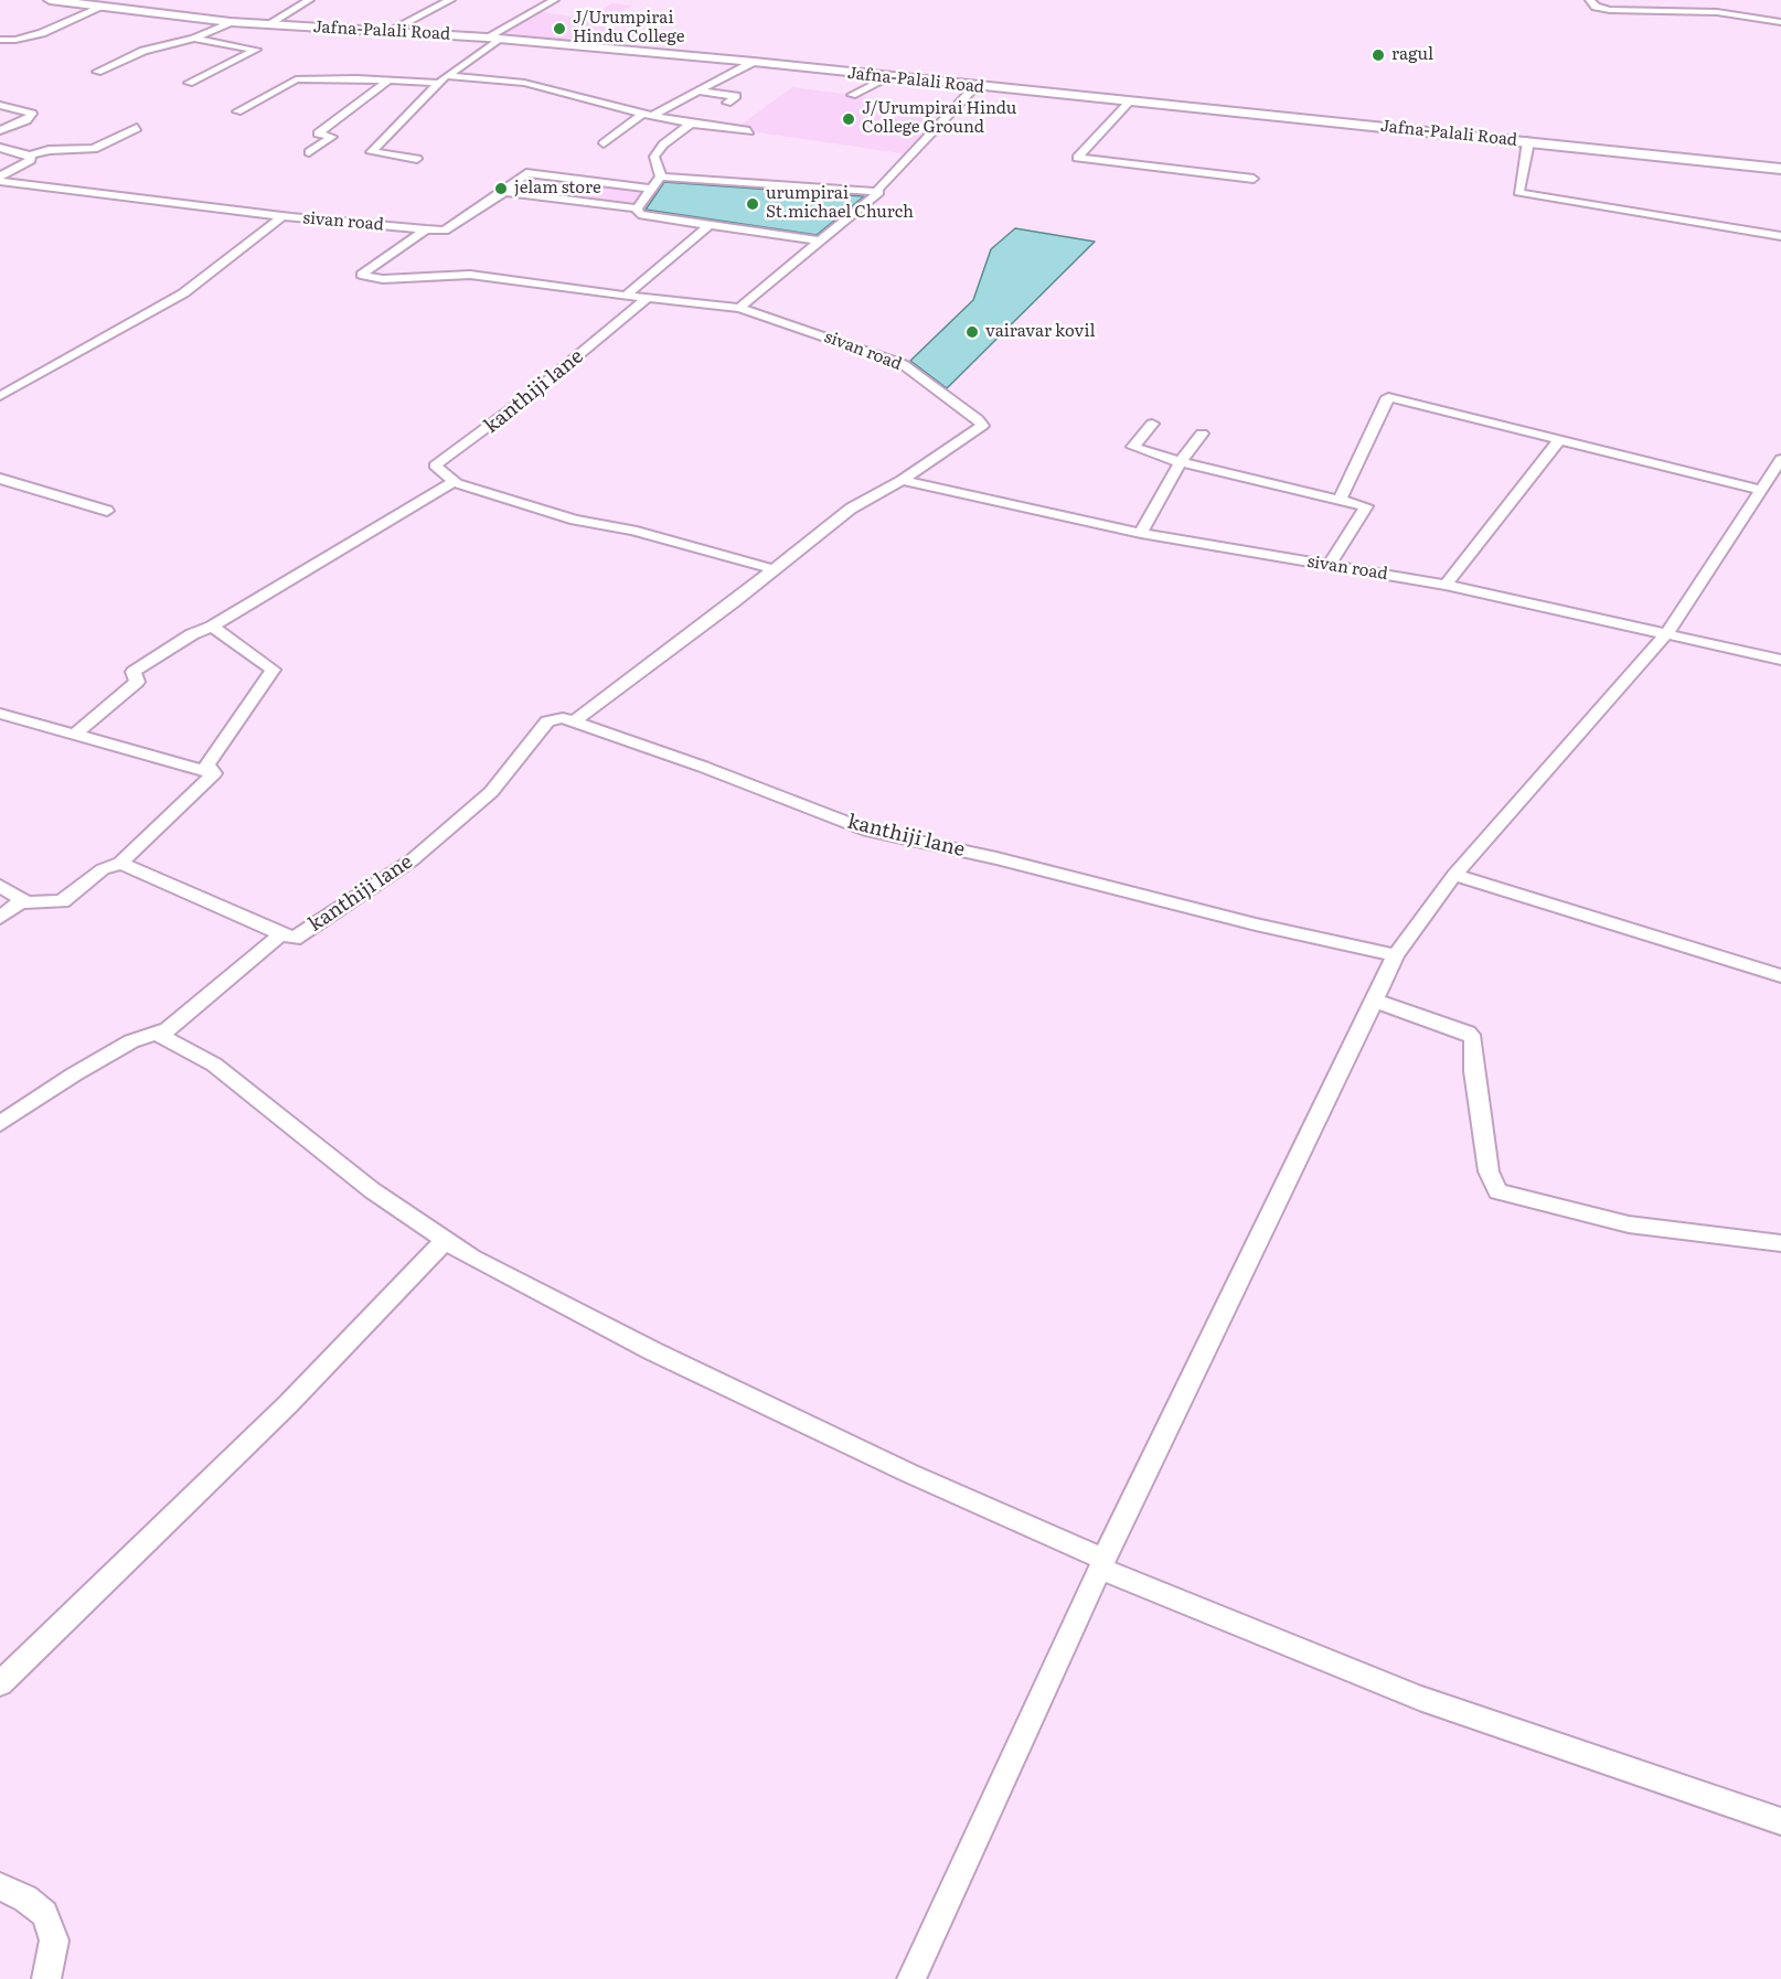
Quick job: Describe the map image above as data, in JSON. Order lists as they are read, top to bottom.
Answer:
{
  "streets": {
    "main road": ["Jafna-Palali Road"],
    "street": ["sivan road", "kanthiji lane"]
  },
  "crossings": [
    ["sivan road", "kanthiji lane"]
  ],
  "places": [
    "J/Urumpirai Hindu College",
    "ragul",
    "J/Urumpirai Hindu College Ground",
    "jelam store",
    "urumpirai St.michael Church",
    "vairavar kovil"
  ]
}
